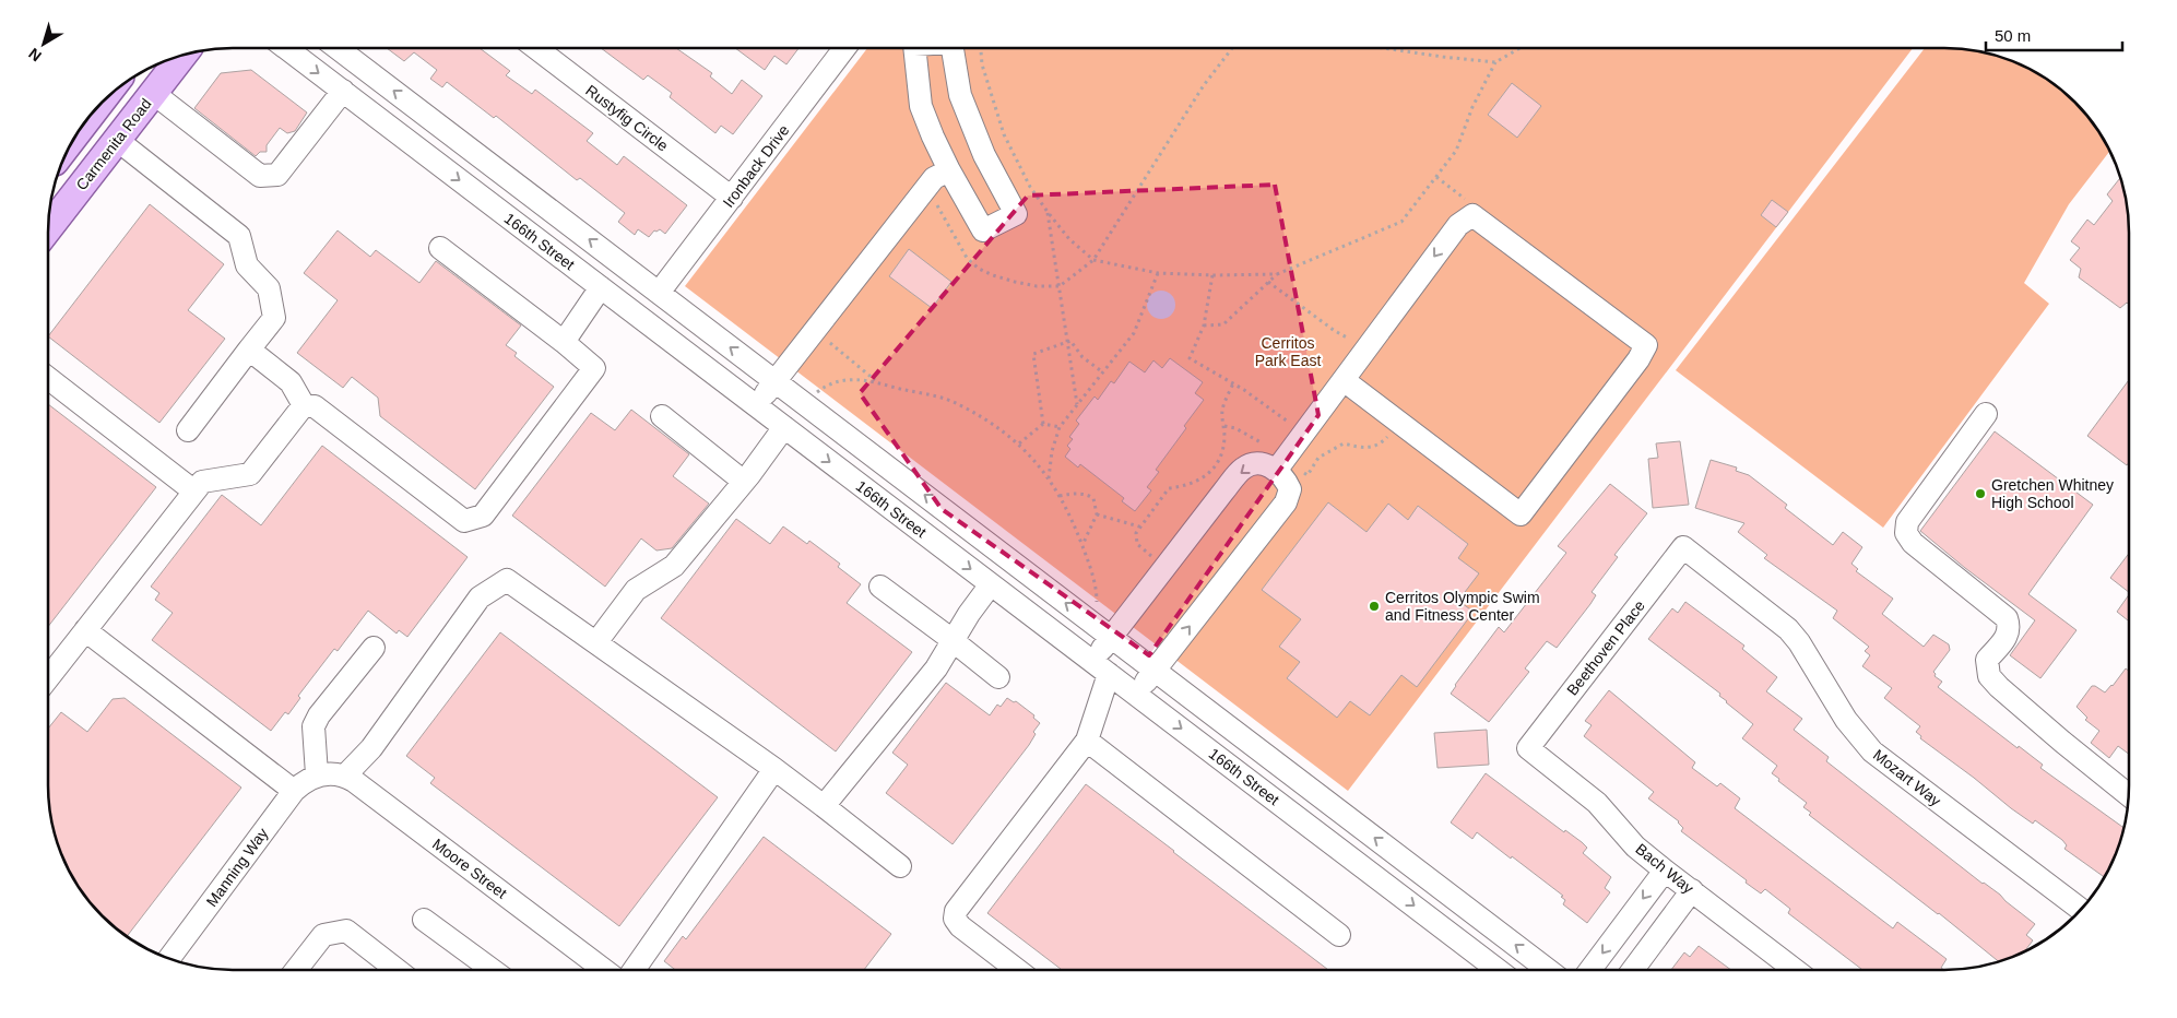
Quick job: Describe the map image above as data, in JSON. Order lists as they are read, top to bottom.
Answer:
{
  "streets": {
    "main road": ["Carmenita Road"],
    "street": [
      "Rustyfig Circle",
      "Ironback Drive",
      "166th Street",
      "Beethoven Place",
      "Mozart Way",
      "Manning Way",
      "Moore Street",
      "Bach Way"
    ]
  },
  "crossings": [
    ["Rustyfig Circle", "Ironback Drive"],
    ["Ironback Drive", "166th Street"],
    ["Beethoven Place", "Mozart Way"],
    ["Beethoven Place", "Bach Way"]
  ],
  "parks": ["Cerritos Park East"],
  "places": ["Gretchen Whitney High School", "Cerritos Olympic Swim and Fitness Center"],
  "scale_bar": "50 m",
  "north": "bottom left"
}
